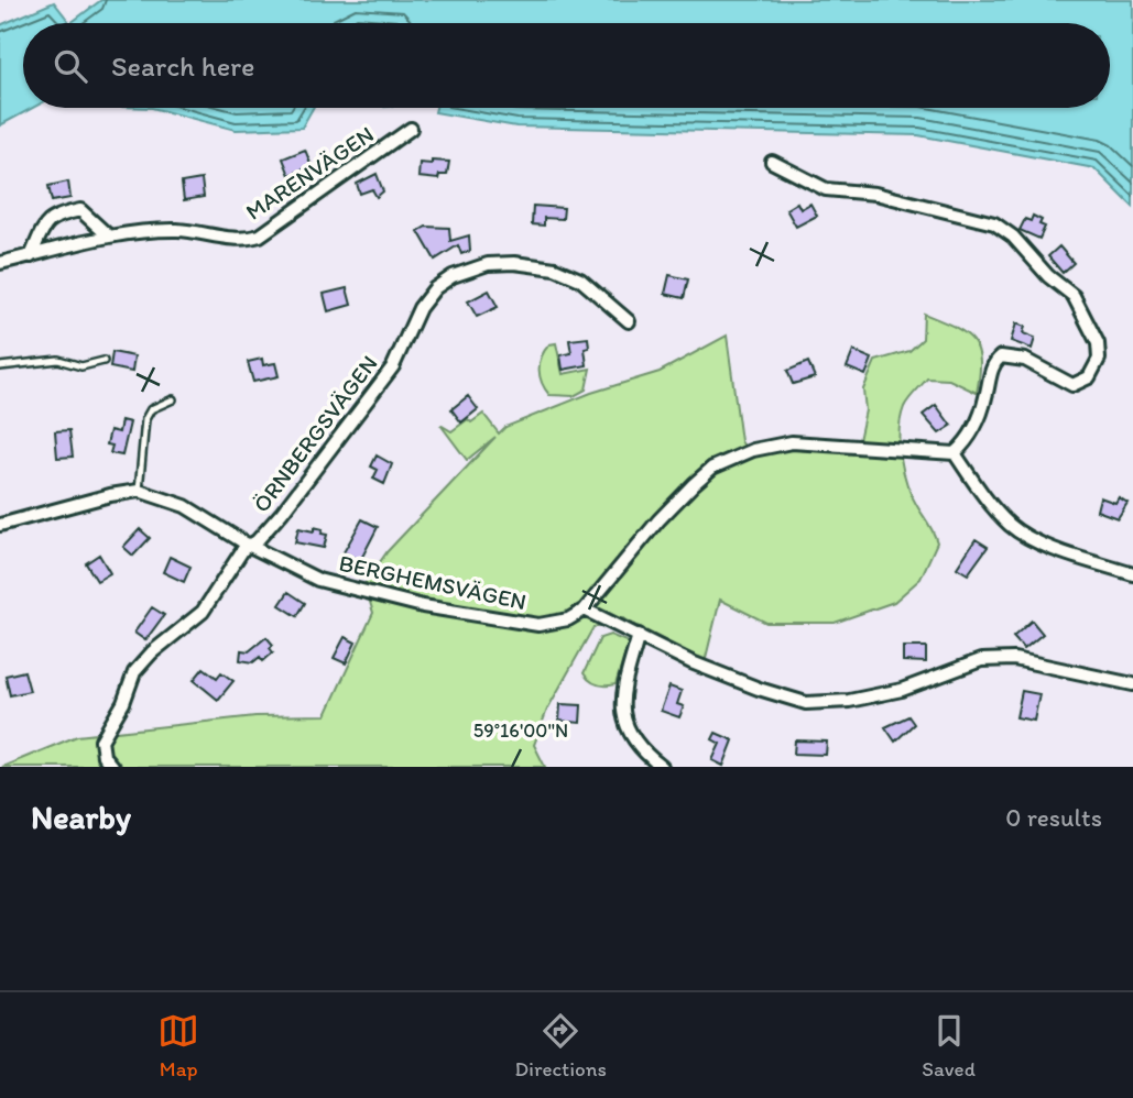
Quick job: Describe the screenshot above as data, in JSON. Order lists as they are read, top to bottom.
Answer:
{
  "streets": {
    "street": ["MARENVÄGEN", "ÖRNBERGSVÄGEN", "BERGHEMSVÄGEN"]
  },
  "crossings": [
    ["ÖRNBERGSVÄGEN", "BERGHEMSVÄGEN"]
  ],
  "page": {
    "search": "Search here",
    "heading": ["Nearby", "0 results"],
    "nav": ["Map", "Directions", "Saved"]
  },
  "coordinates": ["59°16'00\"N"]
}
